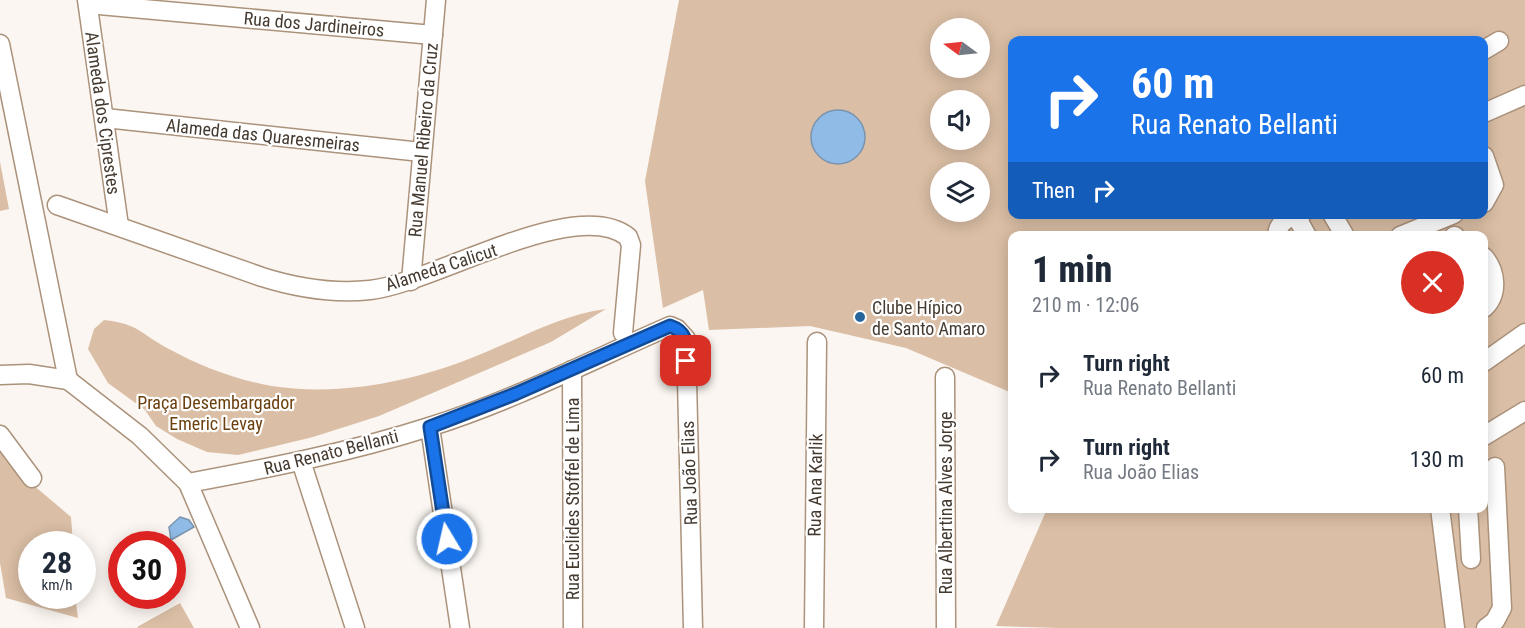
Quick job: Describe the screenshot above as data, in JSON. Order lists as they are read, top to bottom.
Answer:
{
  "streets": {
    "street": [
      "Rua dos Jardineiros",
      "Alameda dos Ciprestes",
      "Alameda das Quaresmeiras",
      "Rua Manuel Ribeiro da Cruz",
      "Alameda Calicut",
      "Rua Renato Bellanti",
      "Rua João Elias",
      "Rua Ana Karlik",
      "Rua Euclides Stoffel de Lima",
      "Rua Albertina Alves Jorge"
    ]
  },
  "crossings": [
    ["Rua dos Jardineiros", "Alameda dos Ciprestes"],
    ["Rua dos Jardineiros", "Rua Manuel Ribeiro da Cruz"],
    ["Alameda dos Ciprestes", "Alameda das Quaresmeiras"],
    ["Alameda dos Ciprestes", "Alameda Calicut"],
    ["Alameda das Quaresmeiras", "Rua Manuel Ribeiro da Cruz"],
    ["Rua Manuel Ribeiro da Cruz", "Alameda Calicut"],
    ["Rua Renato Bellanti", "Rua João Elias"],
    ["Rua Renato Bellanti", "Rua Euclides Stoffel de Lima"]
  ],
  "parks": ["Praça Desembargador Emeric Levay"],
  "places": ["Clube Hípico de Santo Amaro"],
  "north": "left",
  "page": {
    "turn": ["60 m", "Rua Renato Bellanti"],
    "then": "Then",
    "heading": ["1 min", "210 m · 12:06"],
    "list": [
      {
        "name": "Turn right",
        "note": "Rua Renato Bellanti",
        "value": "60 m"
      },
      {
        "name": "Turn right",
        "note": "Rua João Elias",
        "value": "130 m"
      }
    ],
    "speed": "28 km/h",
    "limit": "30"
  }
}
